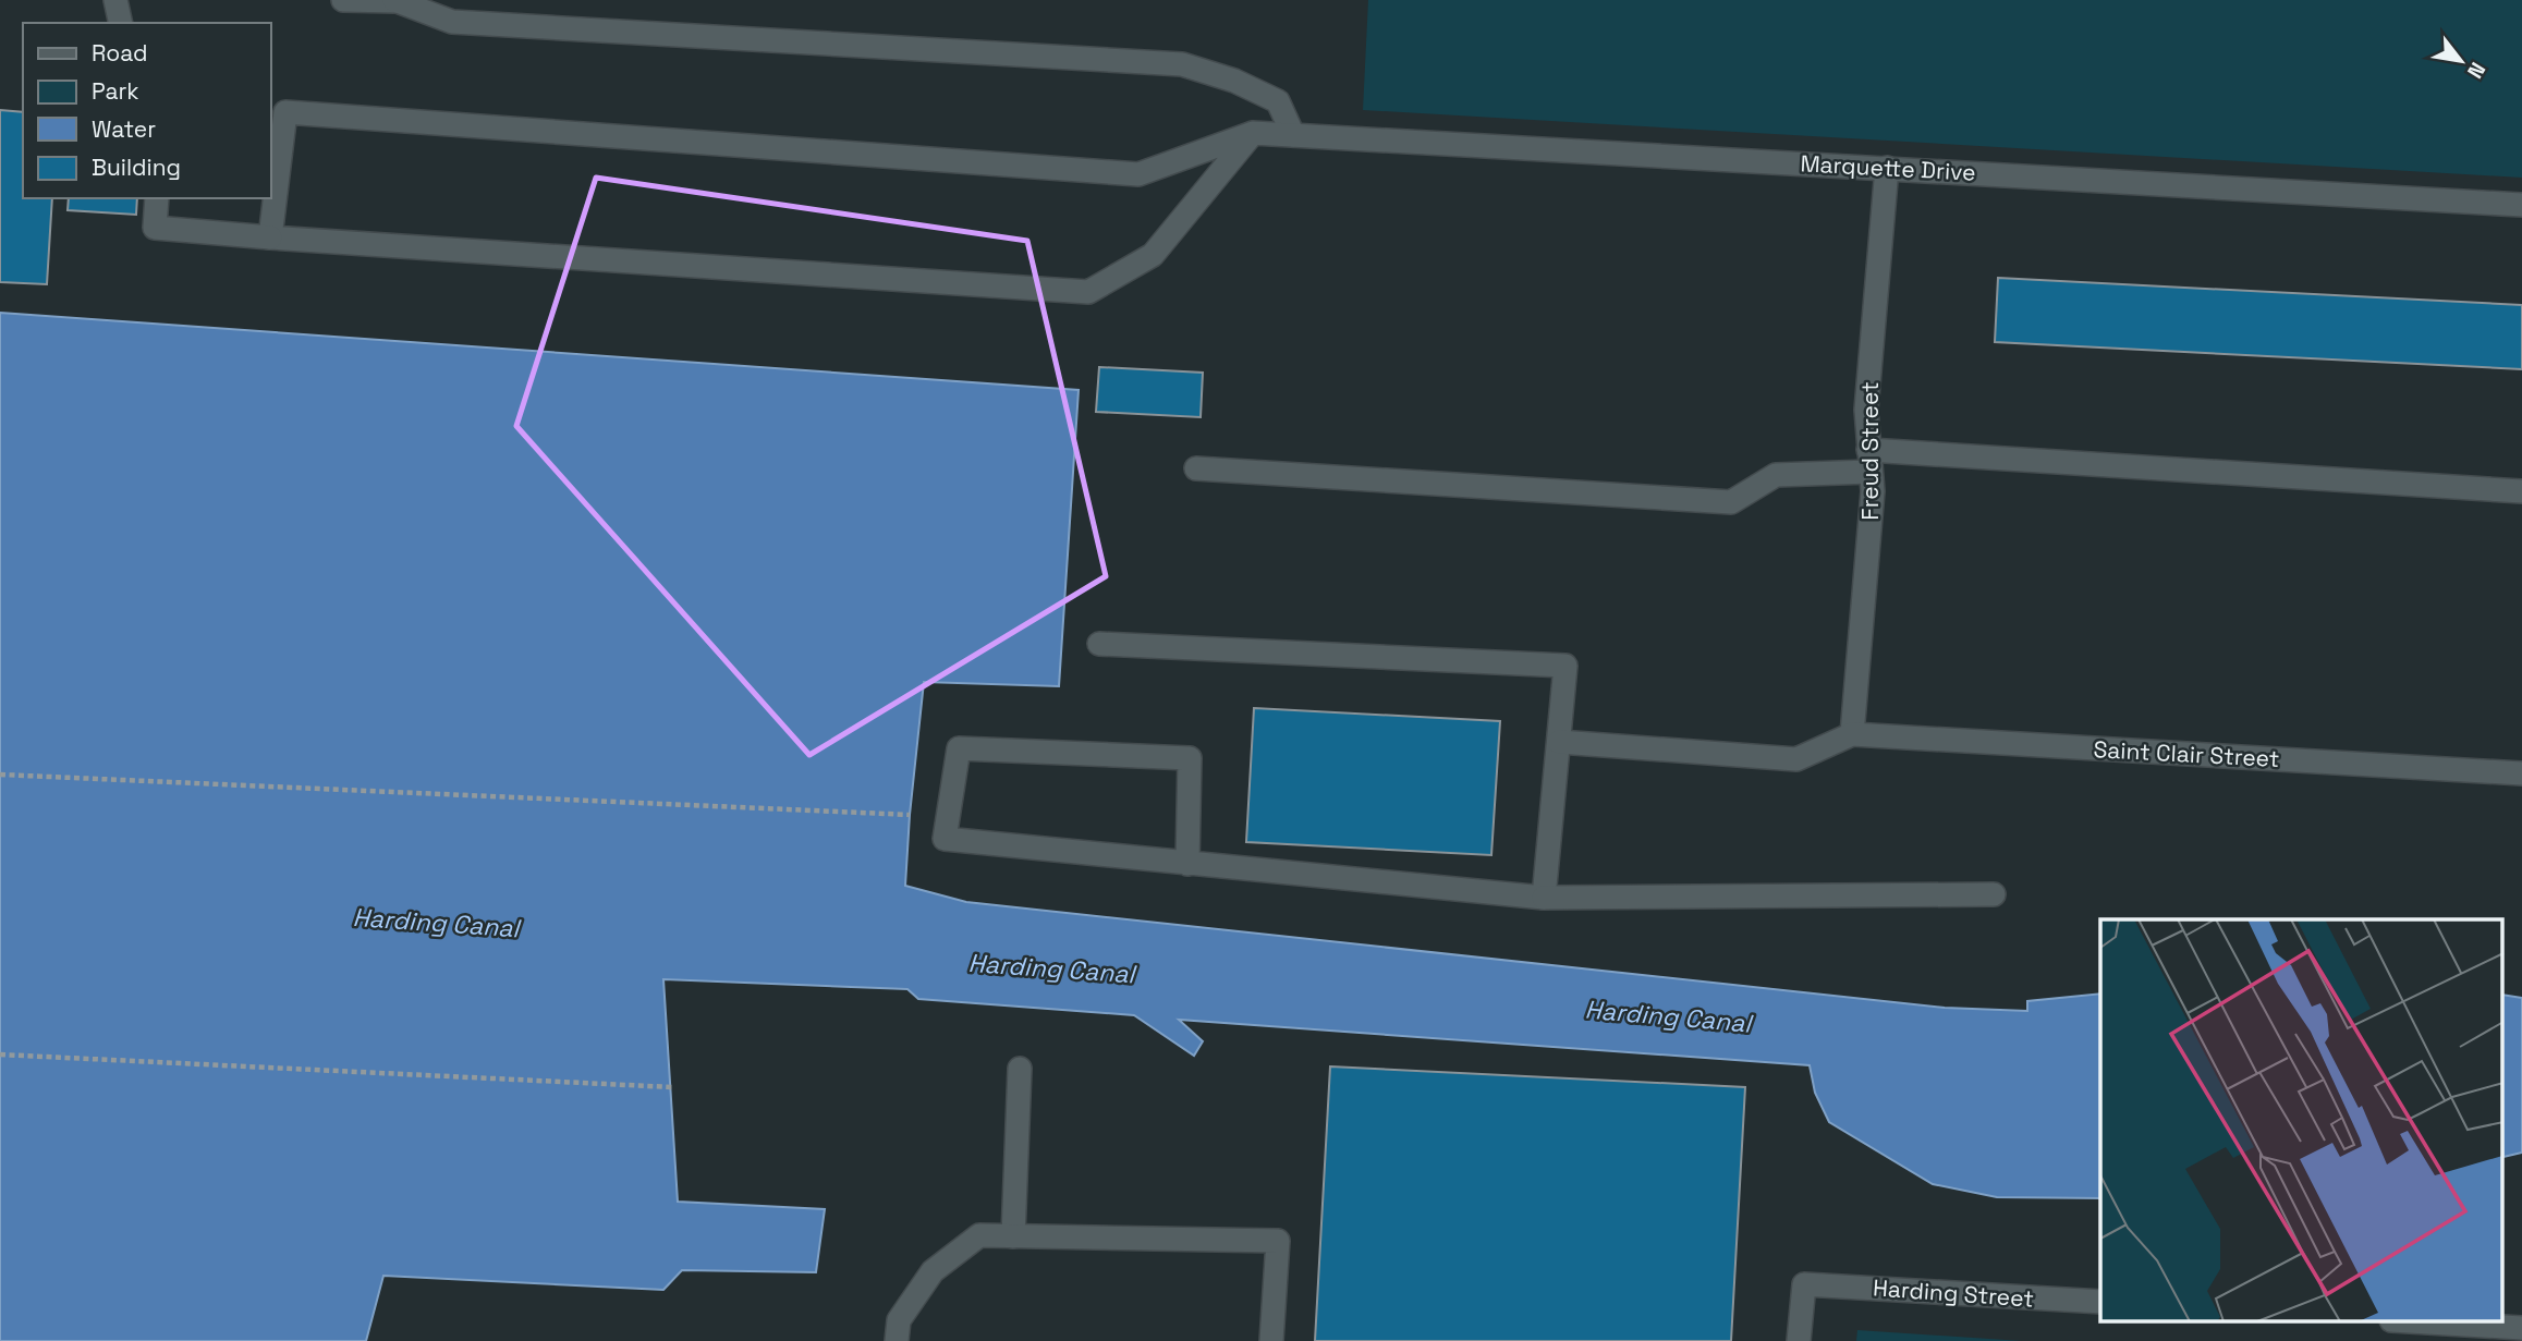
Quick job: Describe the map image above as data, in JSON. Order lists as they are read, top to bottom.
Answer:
{
  "streets": {
    "street": [
      "Marquette Drive",
      "Freud Street",
      "Saint Clair Street",
      "Harding Street"
    ]
  },
  "crossings": [
    ["Marquette Drive", "Freud Street"],
    ["Freud Street", "Saint Clair Street"]
  ],
  "water": ["Harding Canal"],
  "legend": [
    "Road",
    "Park",
    "Water",
    "Building"
  ],
  "north": "bottom right"
}
